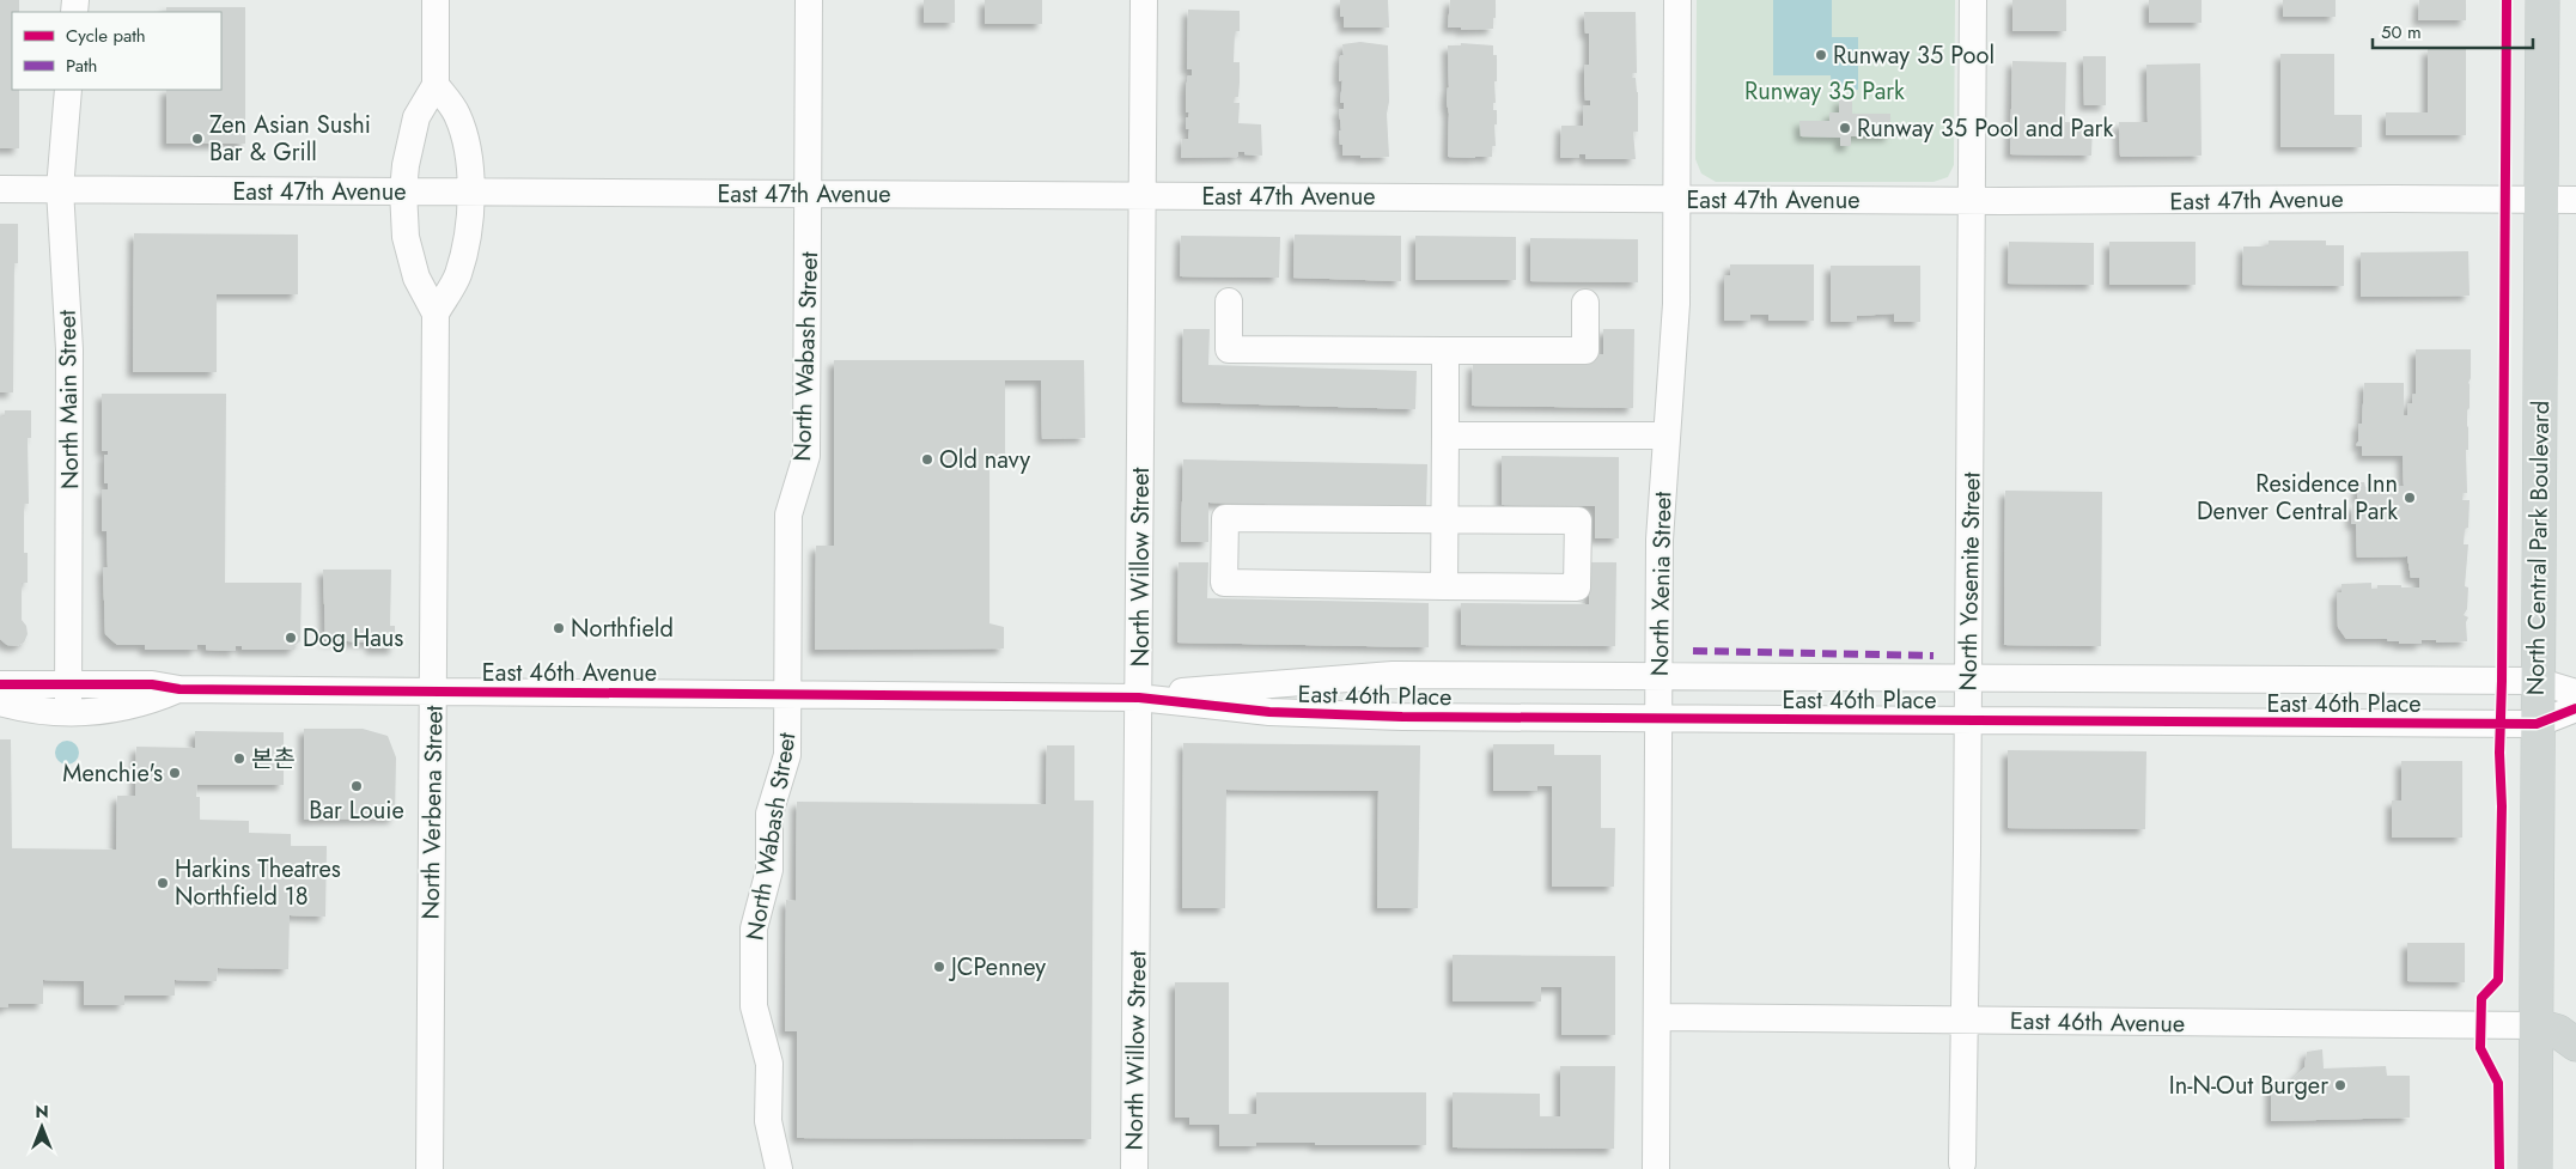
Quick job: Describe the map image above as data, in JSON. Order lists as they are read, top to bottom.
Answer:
{
  "streets": {
    "main road": ["North Central Park Boulevard"],
    "street": [
      "East 47th Avenue",
      "North Wabash Street",
      "North Main Street",
      "North Willow Street",
      "North Yosemite Street",
      "North Xenia Street",
      "East 46th Avenue",
      "East 46th Place",
      "North Verbena Street"
    ]
  },
  "crossings": [
    ["East 47th Avenue", "North Wabash Street"],
    ["East 47th Avenue", "North Main Street"],
    ["East 47th Avenue", "North Central Park Boulevard"],
    ["East 47th Avenue", "North Willow Street"],
    ["East 47th Avenue", "North Yosemite Street"],
    ["East 47th Avenue", "North Xenia Street"],
    ["East 47th Avenue", "North Verbena Street"],
    ["North Wabash Street", "East 46th Avenue"],
    ["North Main Street", "East 46th Avenue"],
    ["North Central Park Boulevard", "East 46th Avenue"],
    ["North Central Park Boulevard", "East 46th Place"],
    ["North Willow Street", "East 46th Avenue"],
    ["North Willow Street", "East 46th Place"],
    ["North Yosemite Street", "East 46th Avenue"],
    ["North Yosemite Street", "East 46th Place"],
    ["North Xenia Street", "East 46th Avenue"],
    ["North Xenia Street", "East 46th Place"],
    ["East 46th Avenue", "East 46th Place"],
    ["East 46th Avenue", "North Verbena Street"]
  ],
  "parks": ["Runway 35 Park"],
  "places": [
    "Runway 35 Pool",
    "Runway 35 Pool and Park",
    "Zen Asian Sushi Bar & Grill",
    "Old navy",
    "Residence Inn Denver Central Park",
    "Northfield",
    "Dog Haus",
    "본촌",
    "Menchie's",
    "Bar Louie",
    "Harkins Theatres Northfield 18",
    "JCPenney",
    "In-N-Out Burger"
  ],
  "legend": ["Cycle path", "Path"],
  "scale_bar": "50 m",
  "north": "top"
}
